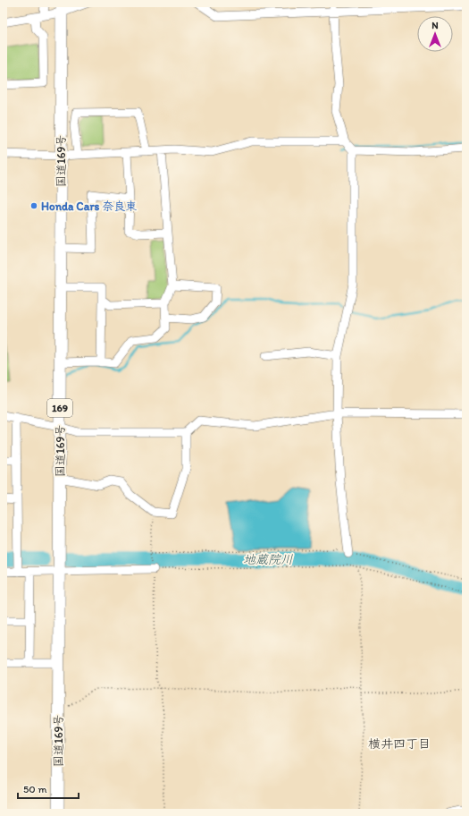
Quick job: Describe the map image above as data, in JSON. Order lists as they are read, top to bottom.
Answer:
{
  "streets": {
    "highway": ["国道169号", "169"]
  },
  "districts": ["横井四丁目"],
  "water": ["地蔵院川"],
  "places": ["Honda Cars 奈良東"],
  "scale_bar": "50 m",
  "north": "top"
}
